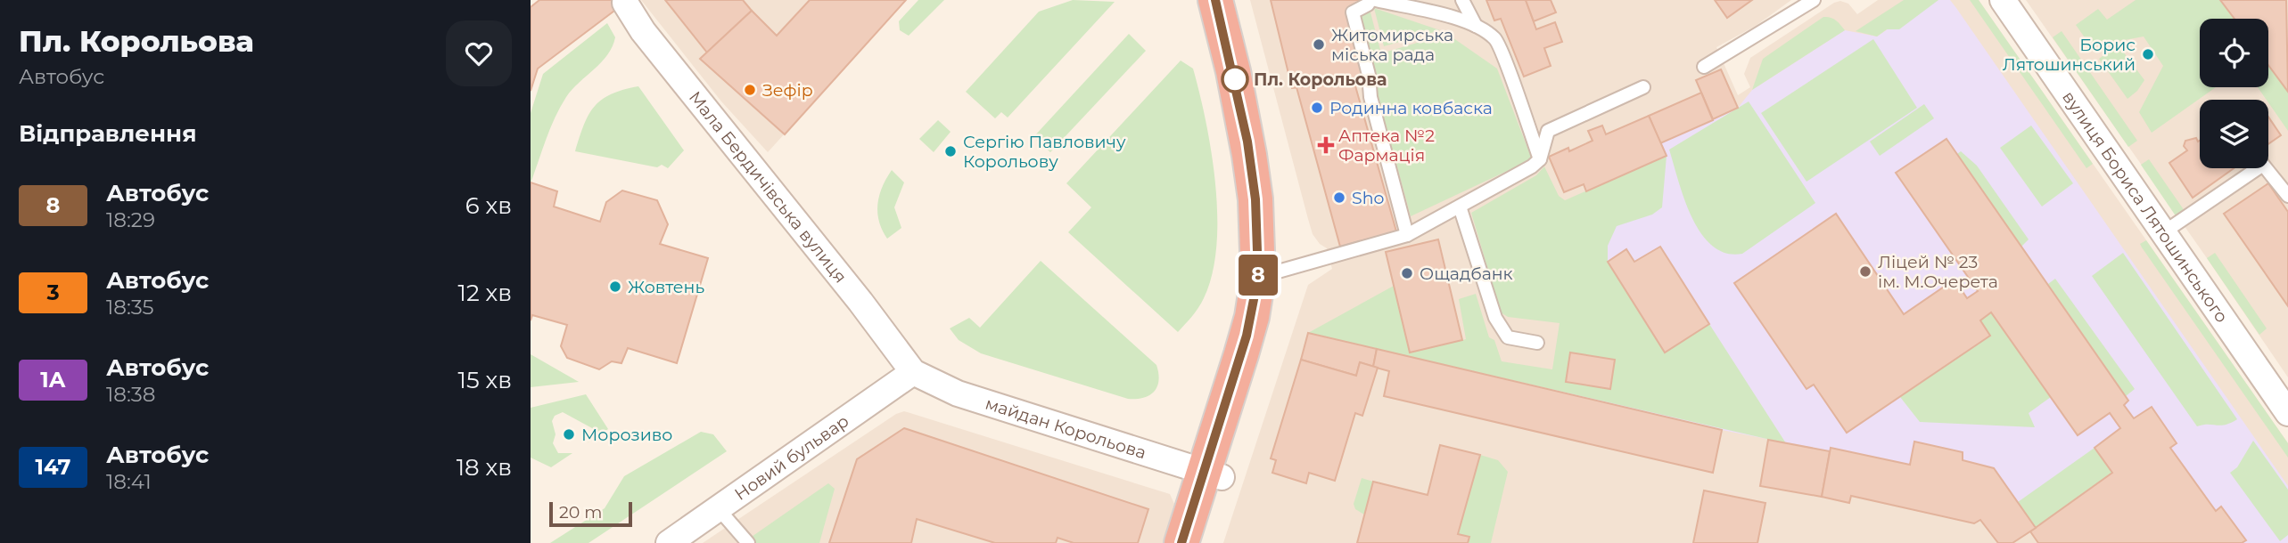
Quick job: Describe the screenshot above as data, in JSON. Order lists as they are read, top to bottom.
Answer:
{
  "streets": {
    "street": [
      "Мала Бердичівська вулиця",
      "вулиця Бориса Лятошинського",
      "майдан Корольова",
      "Новий бульвар"
    ]
  },
  "crossings": [
    ["Мала Бердичівська вулиця", "майдан Корольова"],
    ["Мала Бердичівська вулиця", "Новий бульвар"],
    ["майдан Корольова", "Новий бульвар"]
  ],
  "places": {
    "other": [
      "Житомирська міська рада",
      "Борис Лятошинський",
      "Пл. Корольова",
      "Зефір",
      "Родинна ковбаска",
      "Сергію Павловичу Корольову",
      "Sho",
      "Ліцей № 23 ім. М.Очерета",
      "Ощадбанк",
      "Жовтень",
      "Морозиво"
    ],
    "health": ["Аптека №2 Фармація"]
  },
  "lines": ["bus line 8"],
  "scale_bar": "20 m",
  "page": {
    "heading": [
      ["Пл. Корольова", "Автобус"],
      "Відправлення"
    ],
    "on_map": "8",
    "list": [
      {
        "mark": "8",
        "name": "Автобус",
        "note": "18:29",
        "value": "6 хв"
      },
      {
        "mark": "3",
        "name": "Автобус",
        "note": "18:35",
        "value": "12 хв"
      },
      {
        "mark": "1А",
        "name": "Автобус",
        "note": "18:38",
        "value": "15 хв"
      },
      {
        "mark": "147",
        "name": "Автобус",
        "note": "18:41",
        "value": "18 хв"
      }
    ],
    "scale": "20 m"
  }
}
